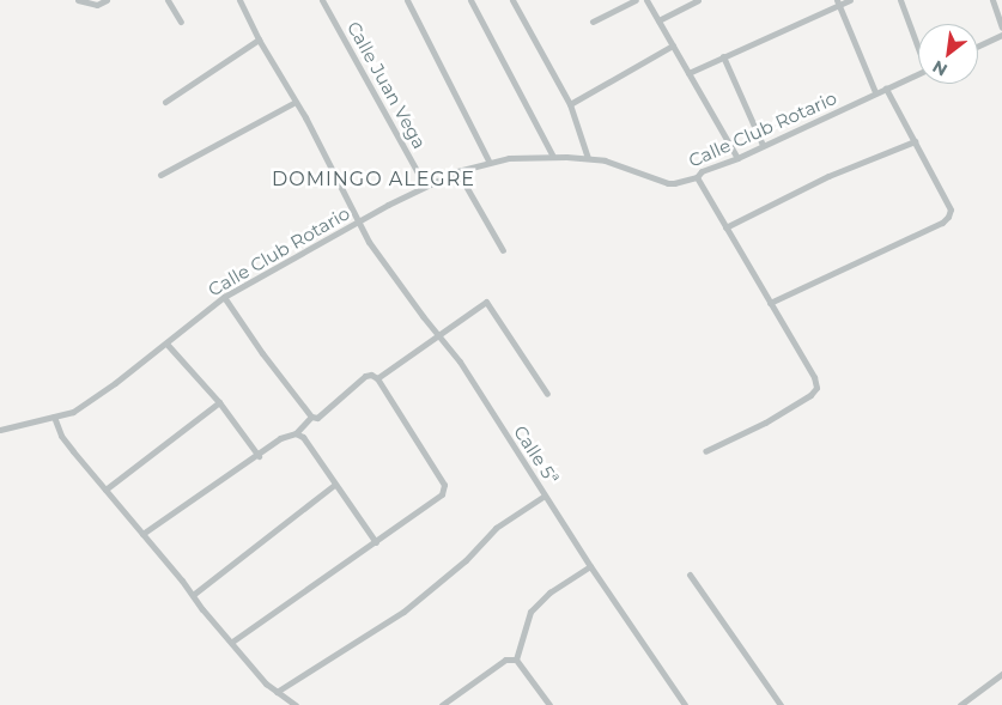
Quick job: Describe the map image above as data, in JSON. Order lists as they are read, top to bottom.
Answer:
{
  "streets": {
    "street": ["Calle Juan Vega", "Calle Club Rotario", "Calle 5ª"]
  },
  "crossings": [
    ["Calle Juan Vega", "Calle Club Rotario"],
    ["Calle Club Rotario", "Calle 5ª"]
  ],
  "districts": ["DOMINGO ALEGRE"],
  "north": "bottom left"
}
